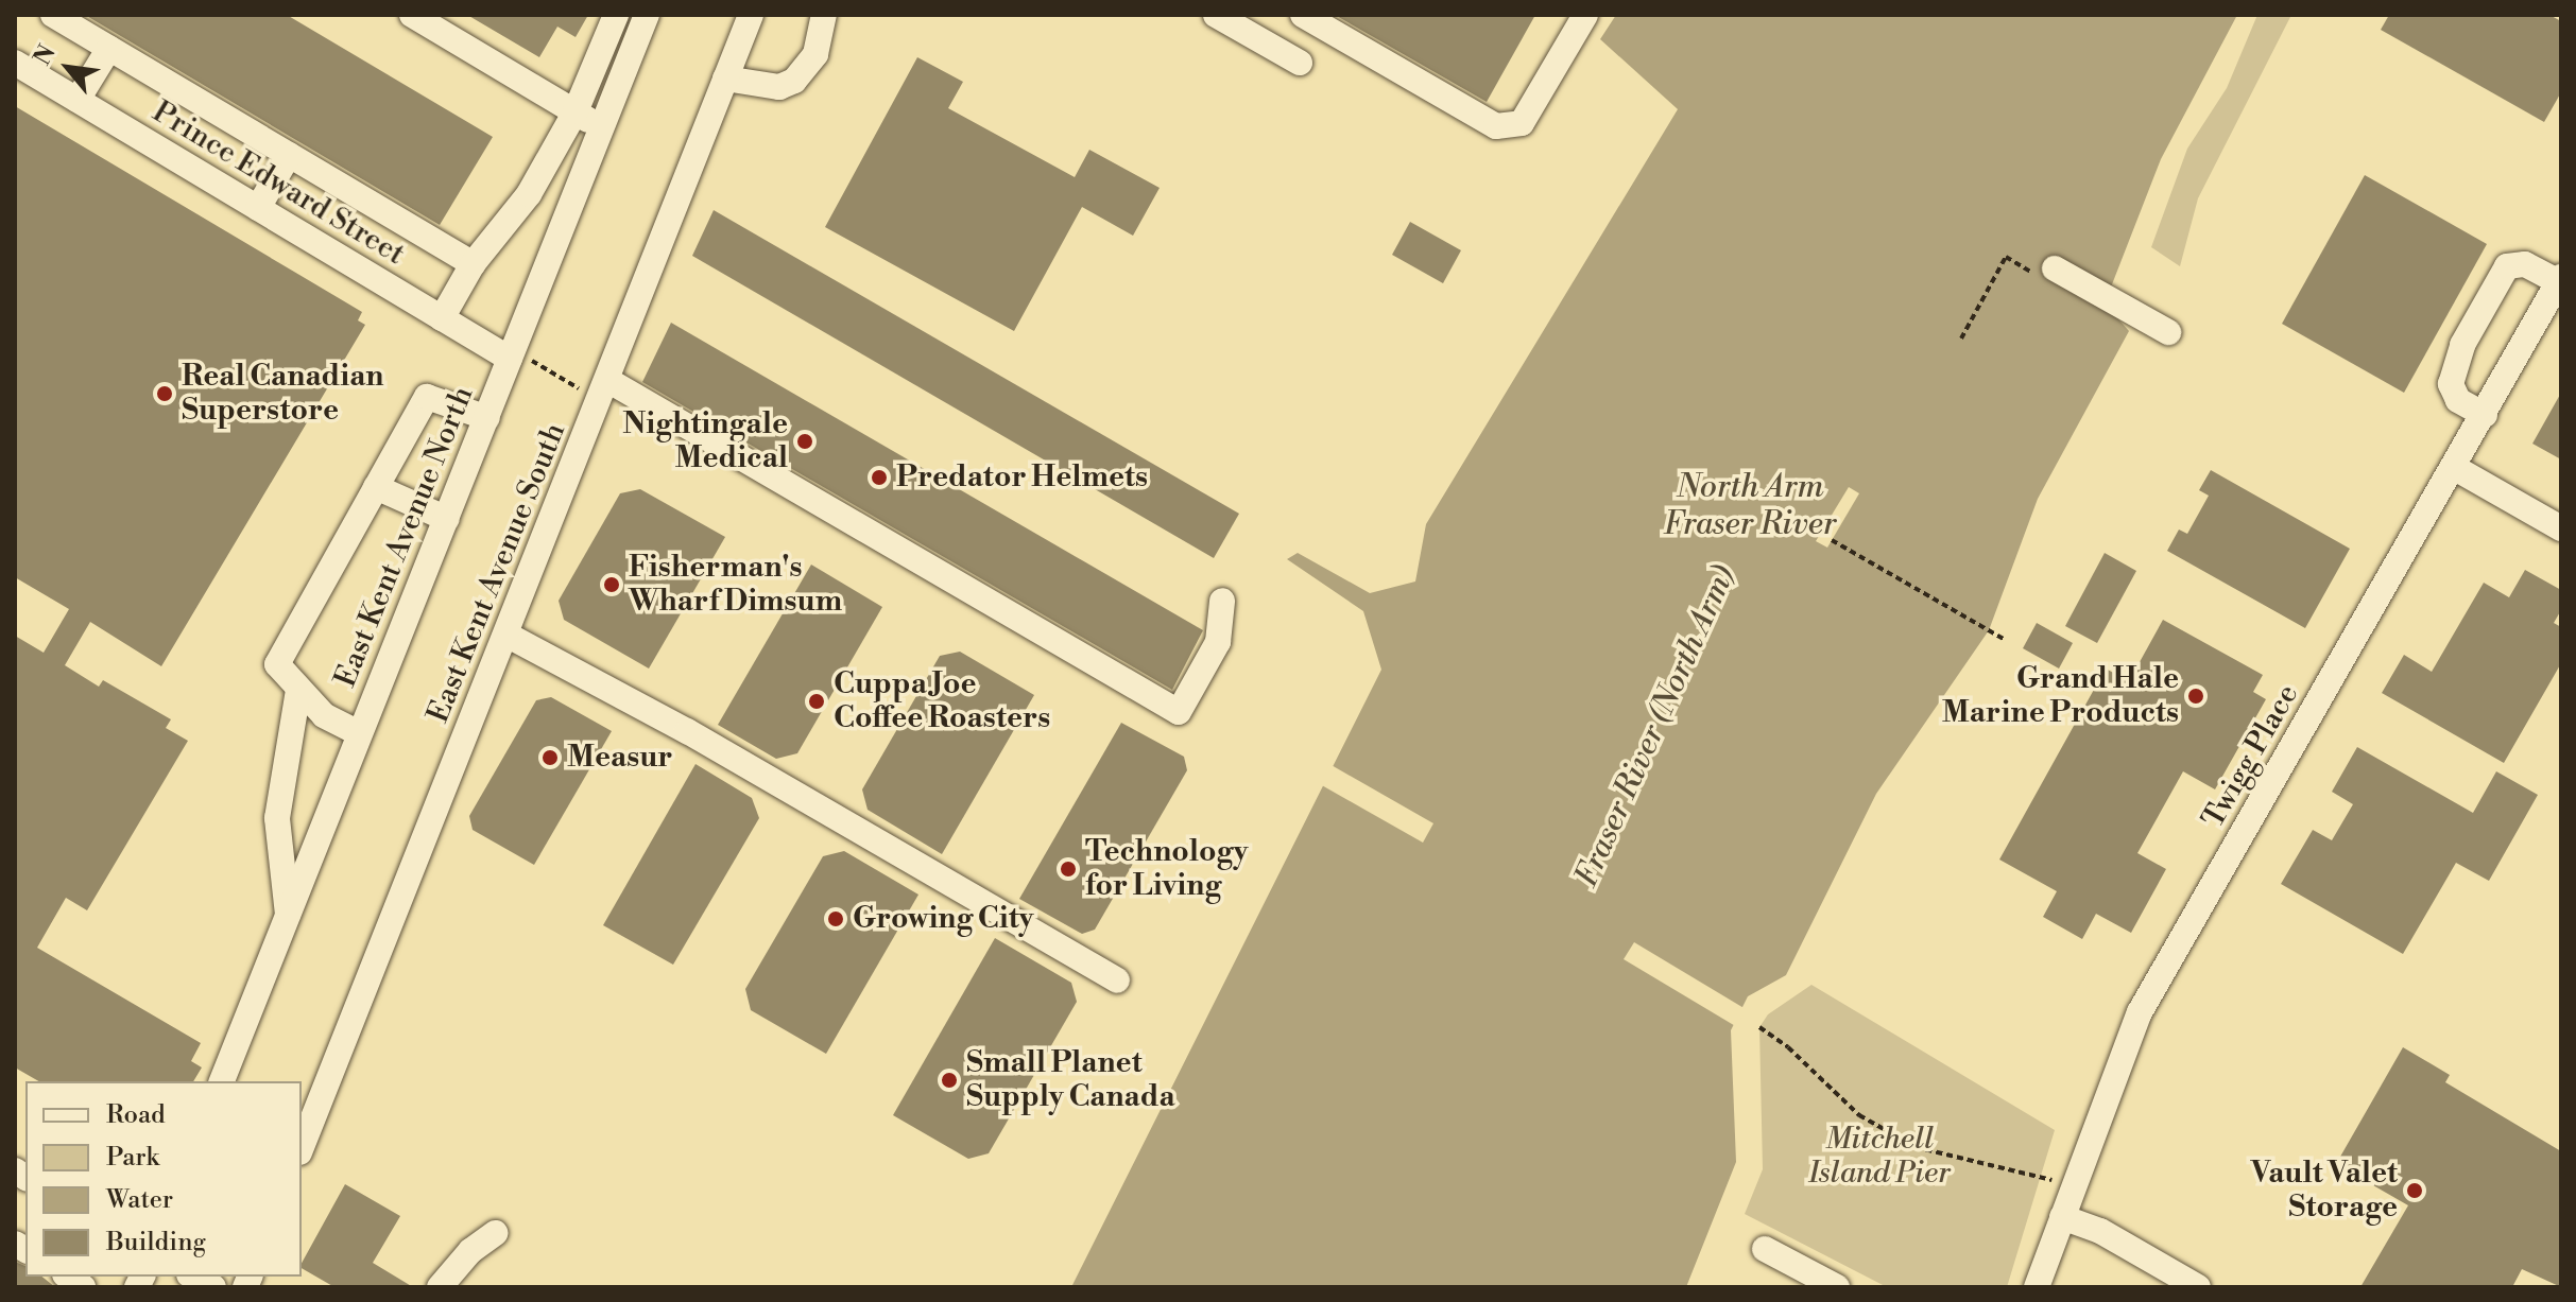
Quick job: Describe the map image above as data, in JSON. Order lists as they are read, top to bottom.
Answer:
{
  "streets": {
    "street": [
      "Prince Edward Street",
      "East Kent Avenue North",
      "East Kent Avenue South",
      "Twigg Place"
    ]
  },
  "crossings": [
    ["Prince Edward Street", "East Kent Avenue North"]
  ],
  "water": ["North Arm Fraser River", "Fraser River (North Arm)"],
  "parks": ["Mitchell Island Pier"],
  "places": [
    "Real Canadian Superstore",
    "Nightingale Medical",
    "Predator Helmets",
    "Fisherman's Wharf Dimsum",
    "Grand Hale Marine Products",
    "Cuppa Joe Coffee Roasters",
    "Measur",
    "Technology for Living",
    "Growing City",
    "Small Planet Supply Canada",
    "Vault Valet Storage"
  ],
  "legend": [
    "Road",
    "Park",
    "Water",
    "Building"
  ],
  "north": "top left"
}
